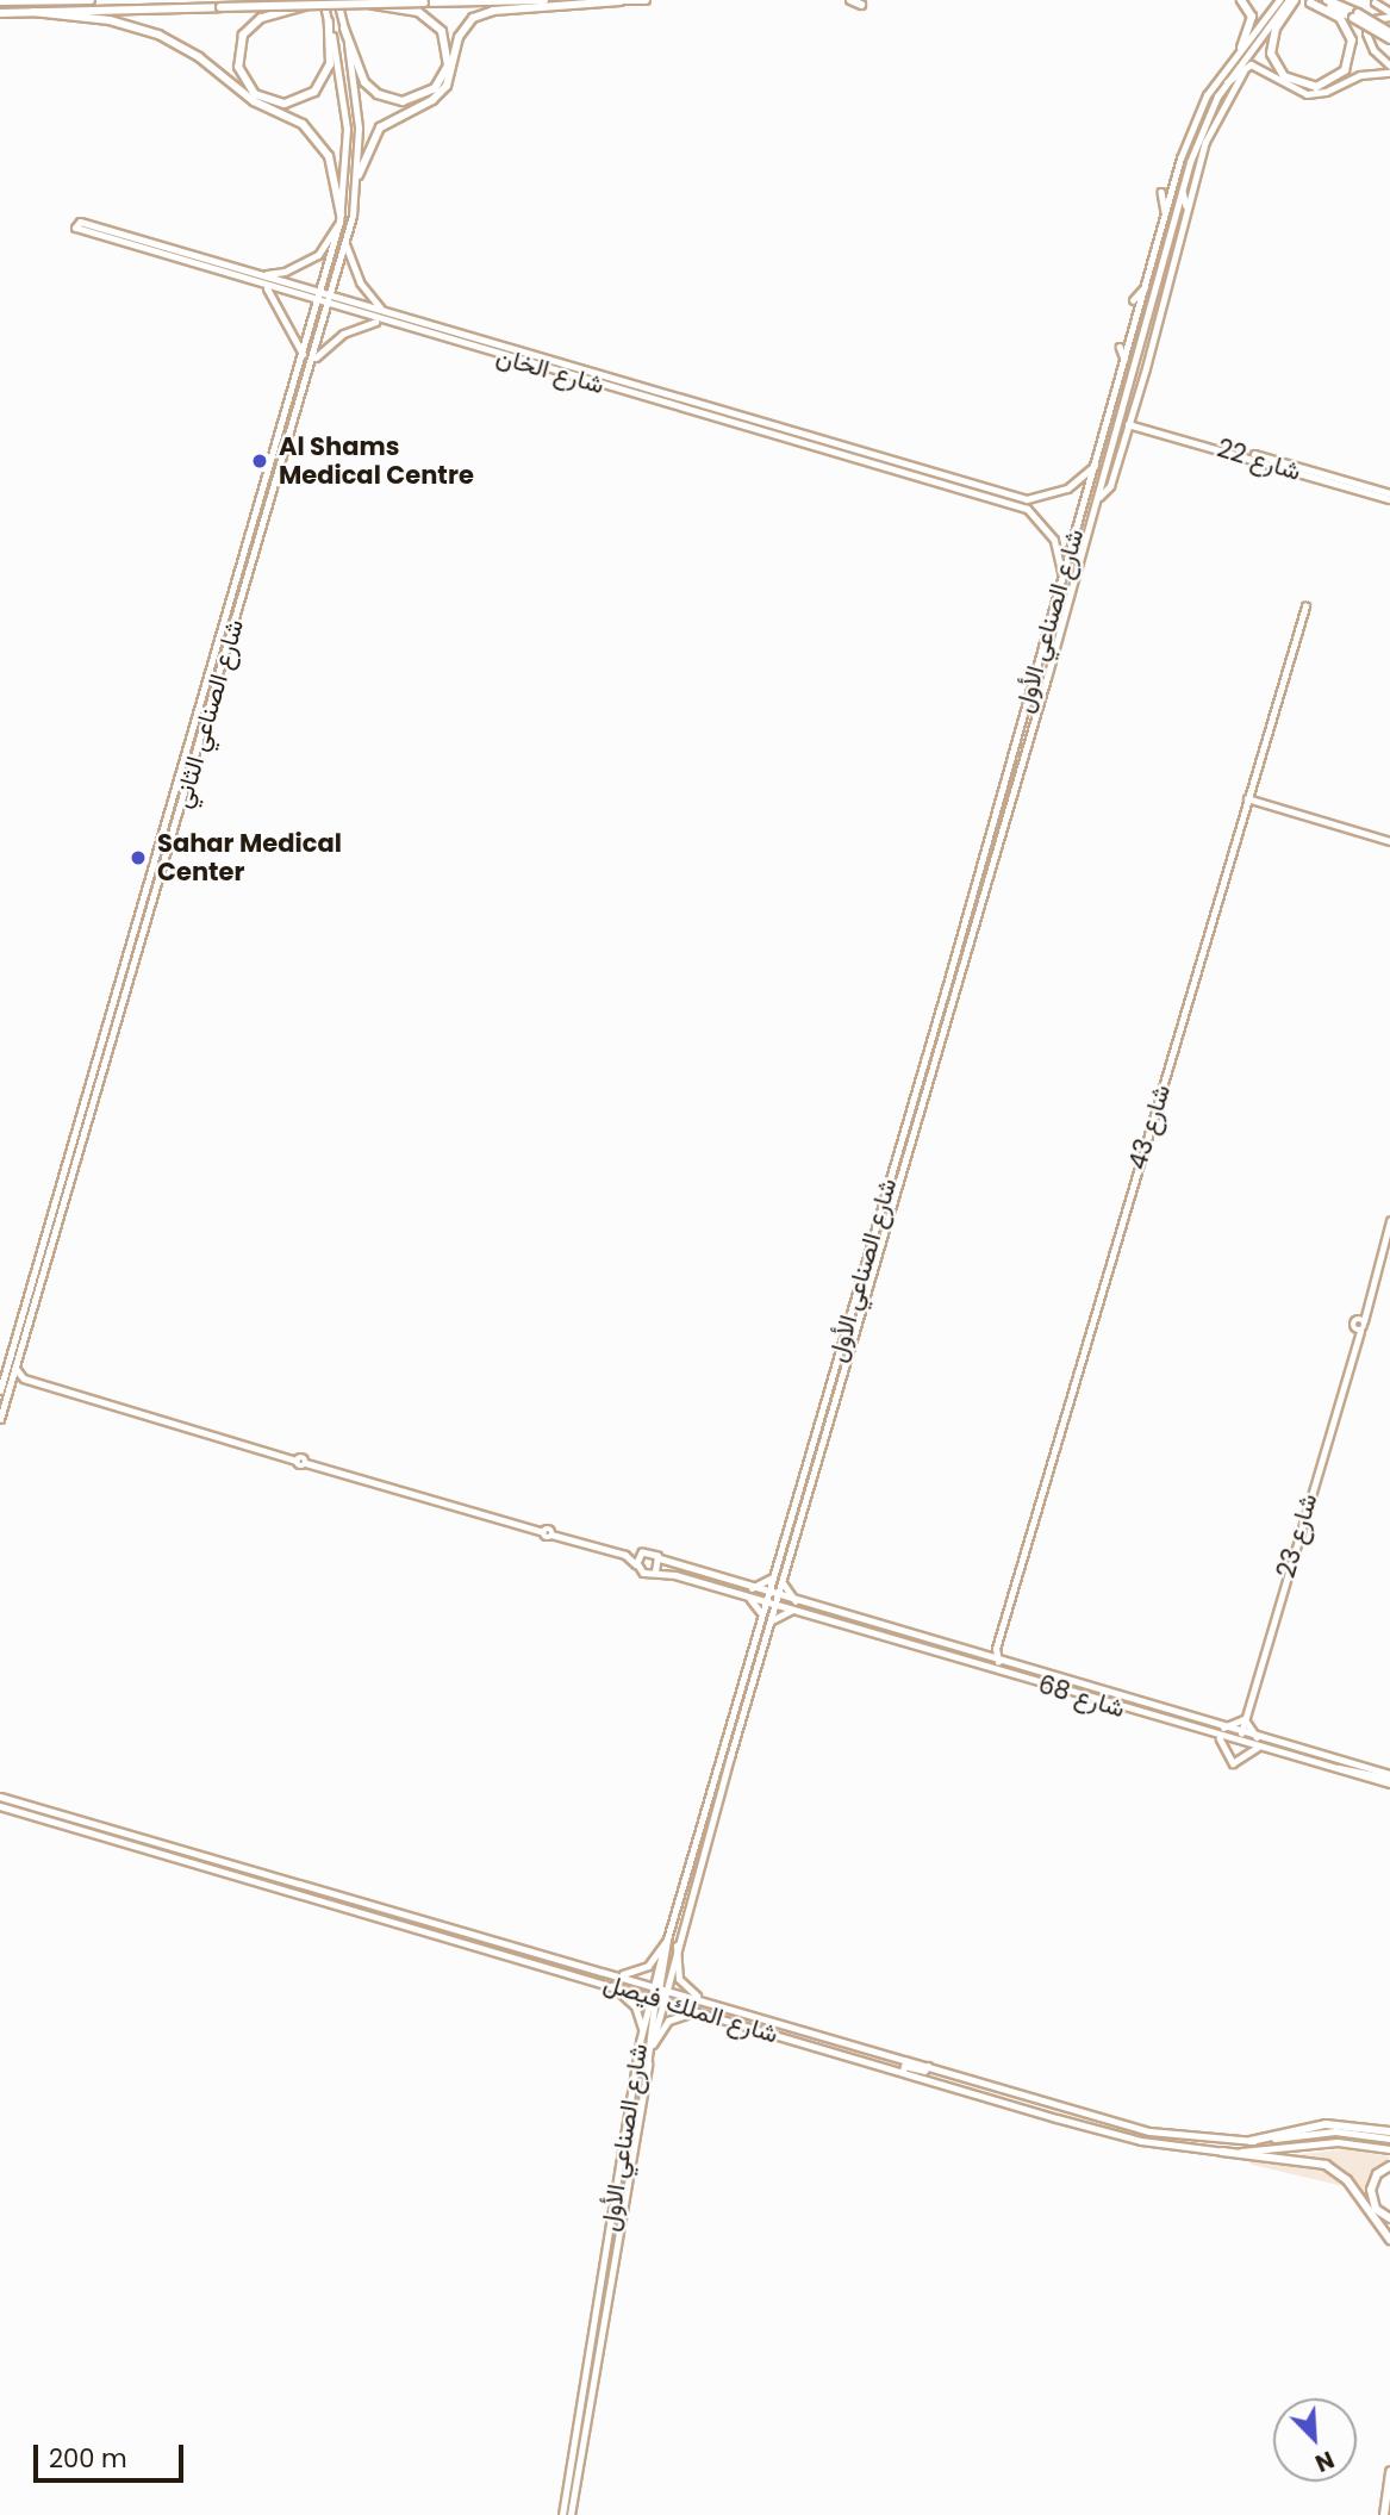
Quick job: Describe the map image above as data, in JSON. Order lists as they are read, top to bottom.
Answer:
{
  "streets": {
    "main road": [
      "شارع الخان",
      "شارع 22",
      "شارع الصناعي الأول",
      "شارع الصناعي الثاني",
      "شارع 43",
      "شارع 23",
      "شارع 68",
      "شارع الملك فيصل"
    ]
  },
  "crossings": [
    ["شارع الخان", "شارع الصناعي الأول"],
    ["شارع الخان", "شارع الصناعي الثاني"],
    ["شارع الصناعي الأول", "شارع 68"],
    ["شارع الصناعي الأول", "شارع الملك فيصل"],
    ["شارع 43", "شارع 68"],
    ["شارع 23", "شارع 68"]
  ],
  "places": ["Al Shams Medical Centre", "Sahar Medical Center"],
  "scale_bar": "200 m",
  "north": "bottom right"
}
